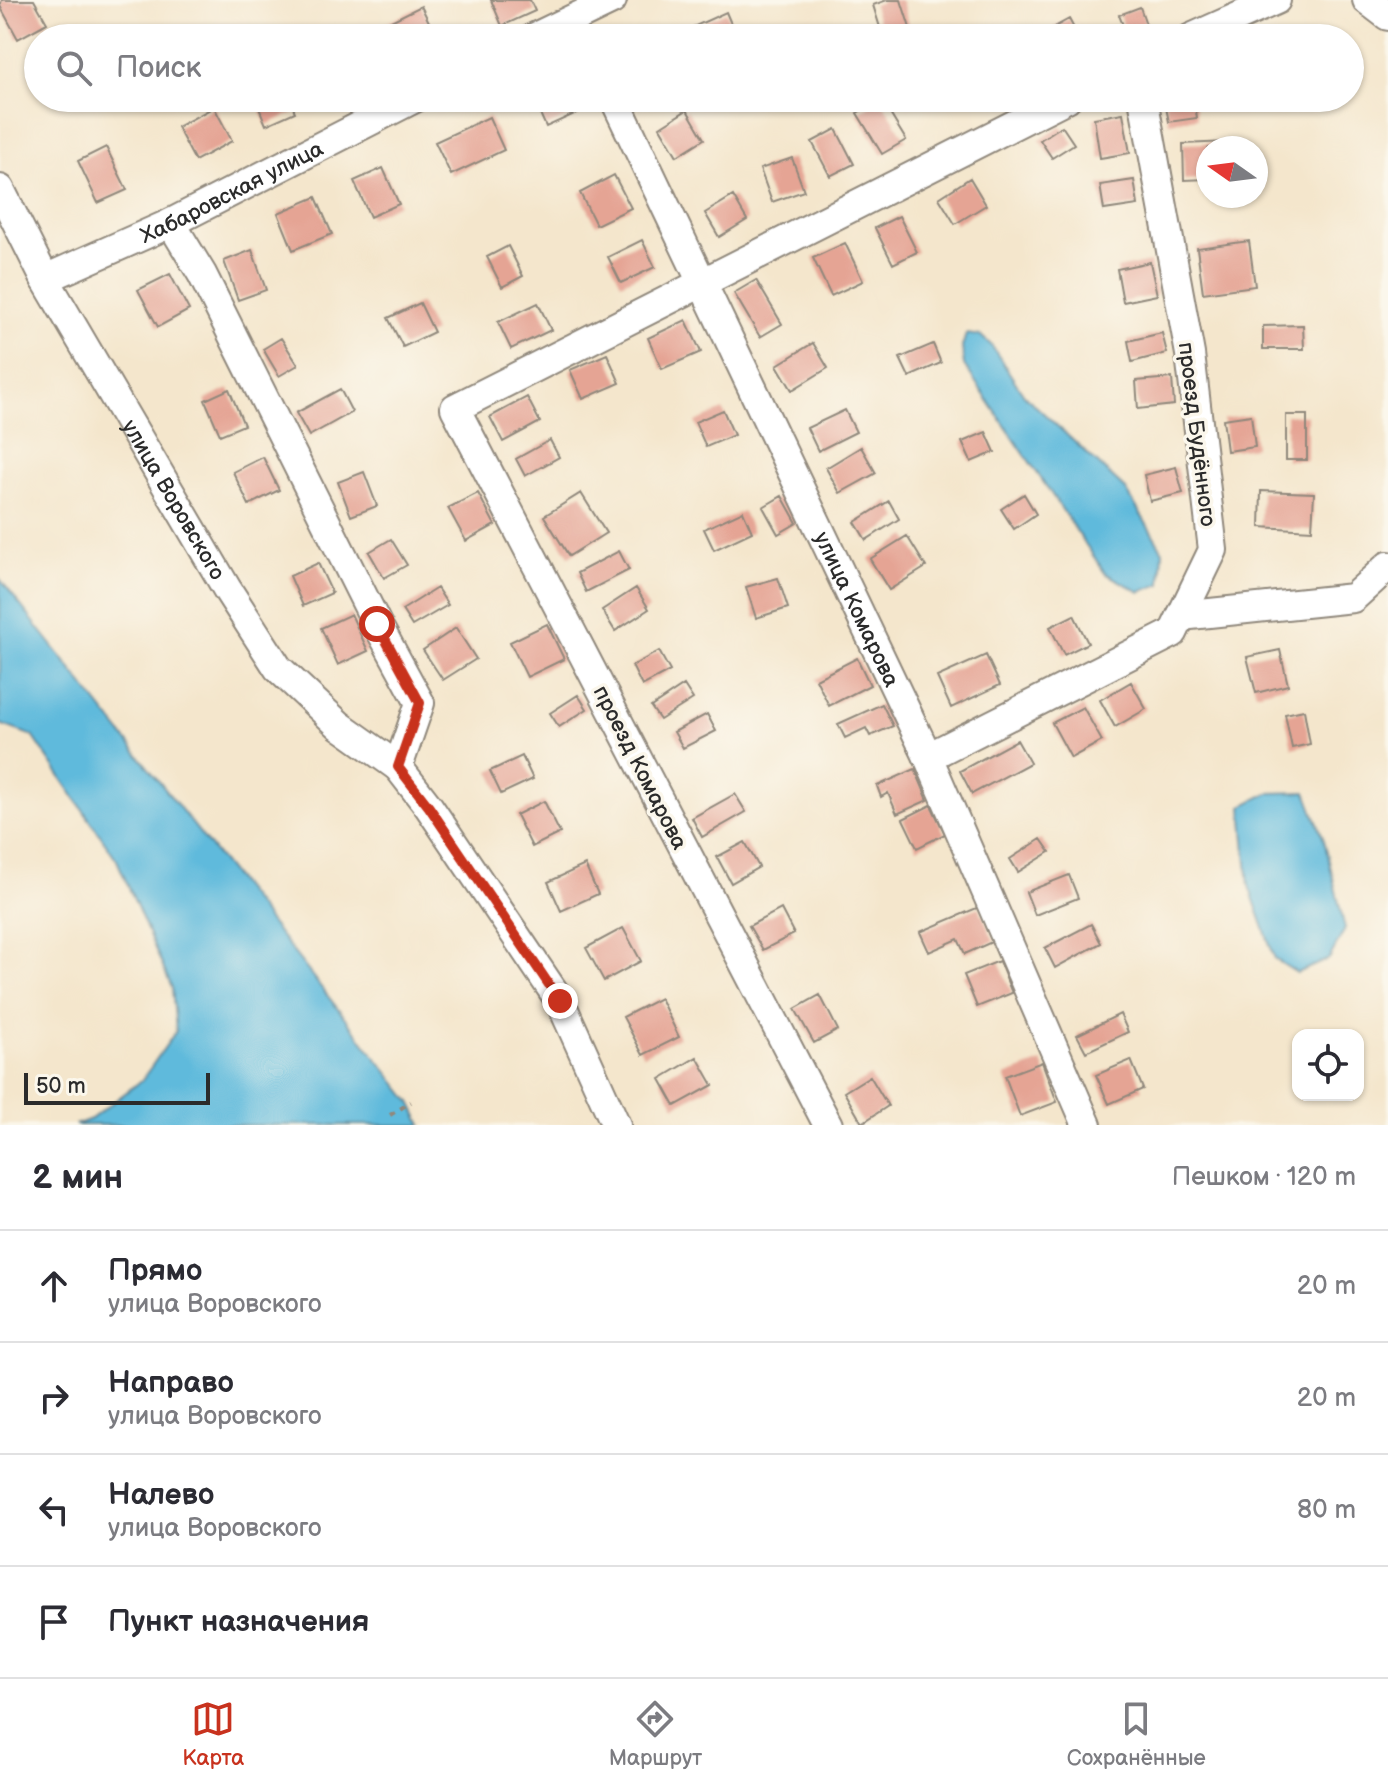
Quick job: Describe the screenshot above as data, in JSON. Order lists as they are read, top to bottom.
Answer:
{
  "streets": {
    "street": [
      "Хабаровская улица",
      "проезд Будённого",
      "улица Воровского",
      "улица Комарова",
      "проезд Комарова"
    ]
  },
  "crossings": [
    ["Хабаровская улица", "улица Воровского"],
    ["проезд Будённого", "улица Комарова"],
    ["улица Комарова", "проезд Комарова"]
  ],
  "scale_bar": "50 m",
  "north": "left",
  "page": {
    "search": "Поиск",
    "scale": "50 m",
    "heading": ["2 мин", "Пешком · 120 m"],
    "list": [
      ["Прямо", "улица Воровского", "20 m"],
      ["Направо", "улица Воровского", "20 m"],
      ["Налево", "улица Воровского", "80 m"],
      "Пункт назначения"
    ],
    "nav": ["Карта", "Маршрут", "Сохранённые"]
  }
}
